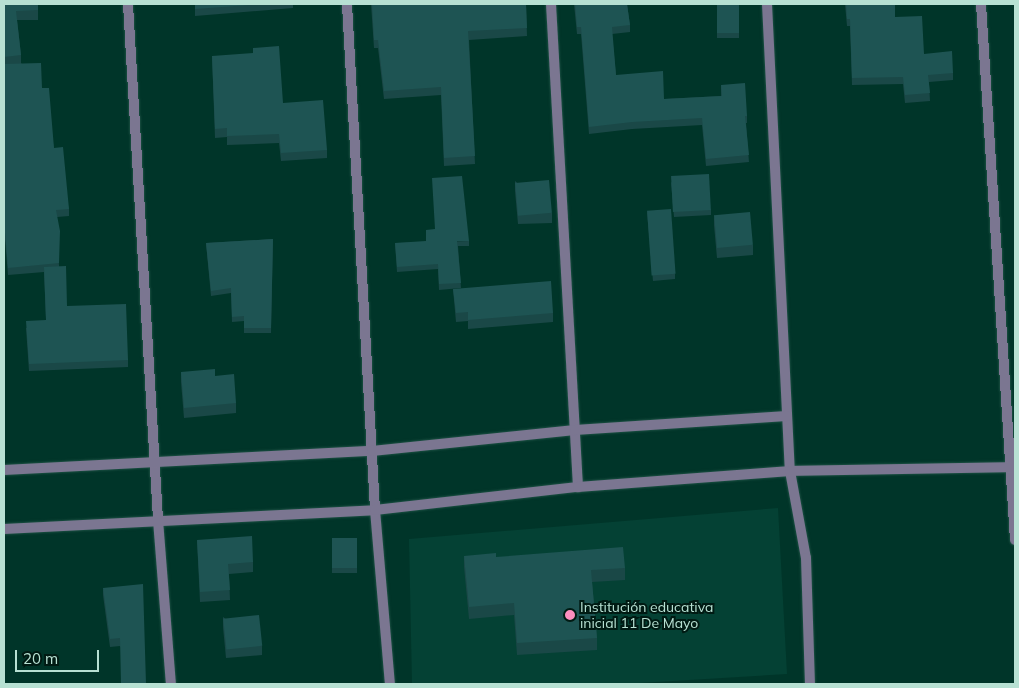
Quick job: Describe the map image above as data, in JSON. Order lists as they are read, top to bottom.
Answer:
{
  "places": ["Institución educativa inicial 11 De Mayo"],
  "scale_bar": "20 m"
}
